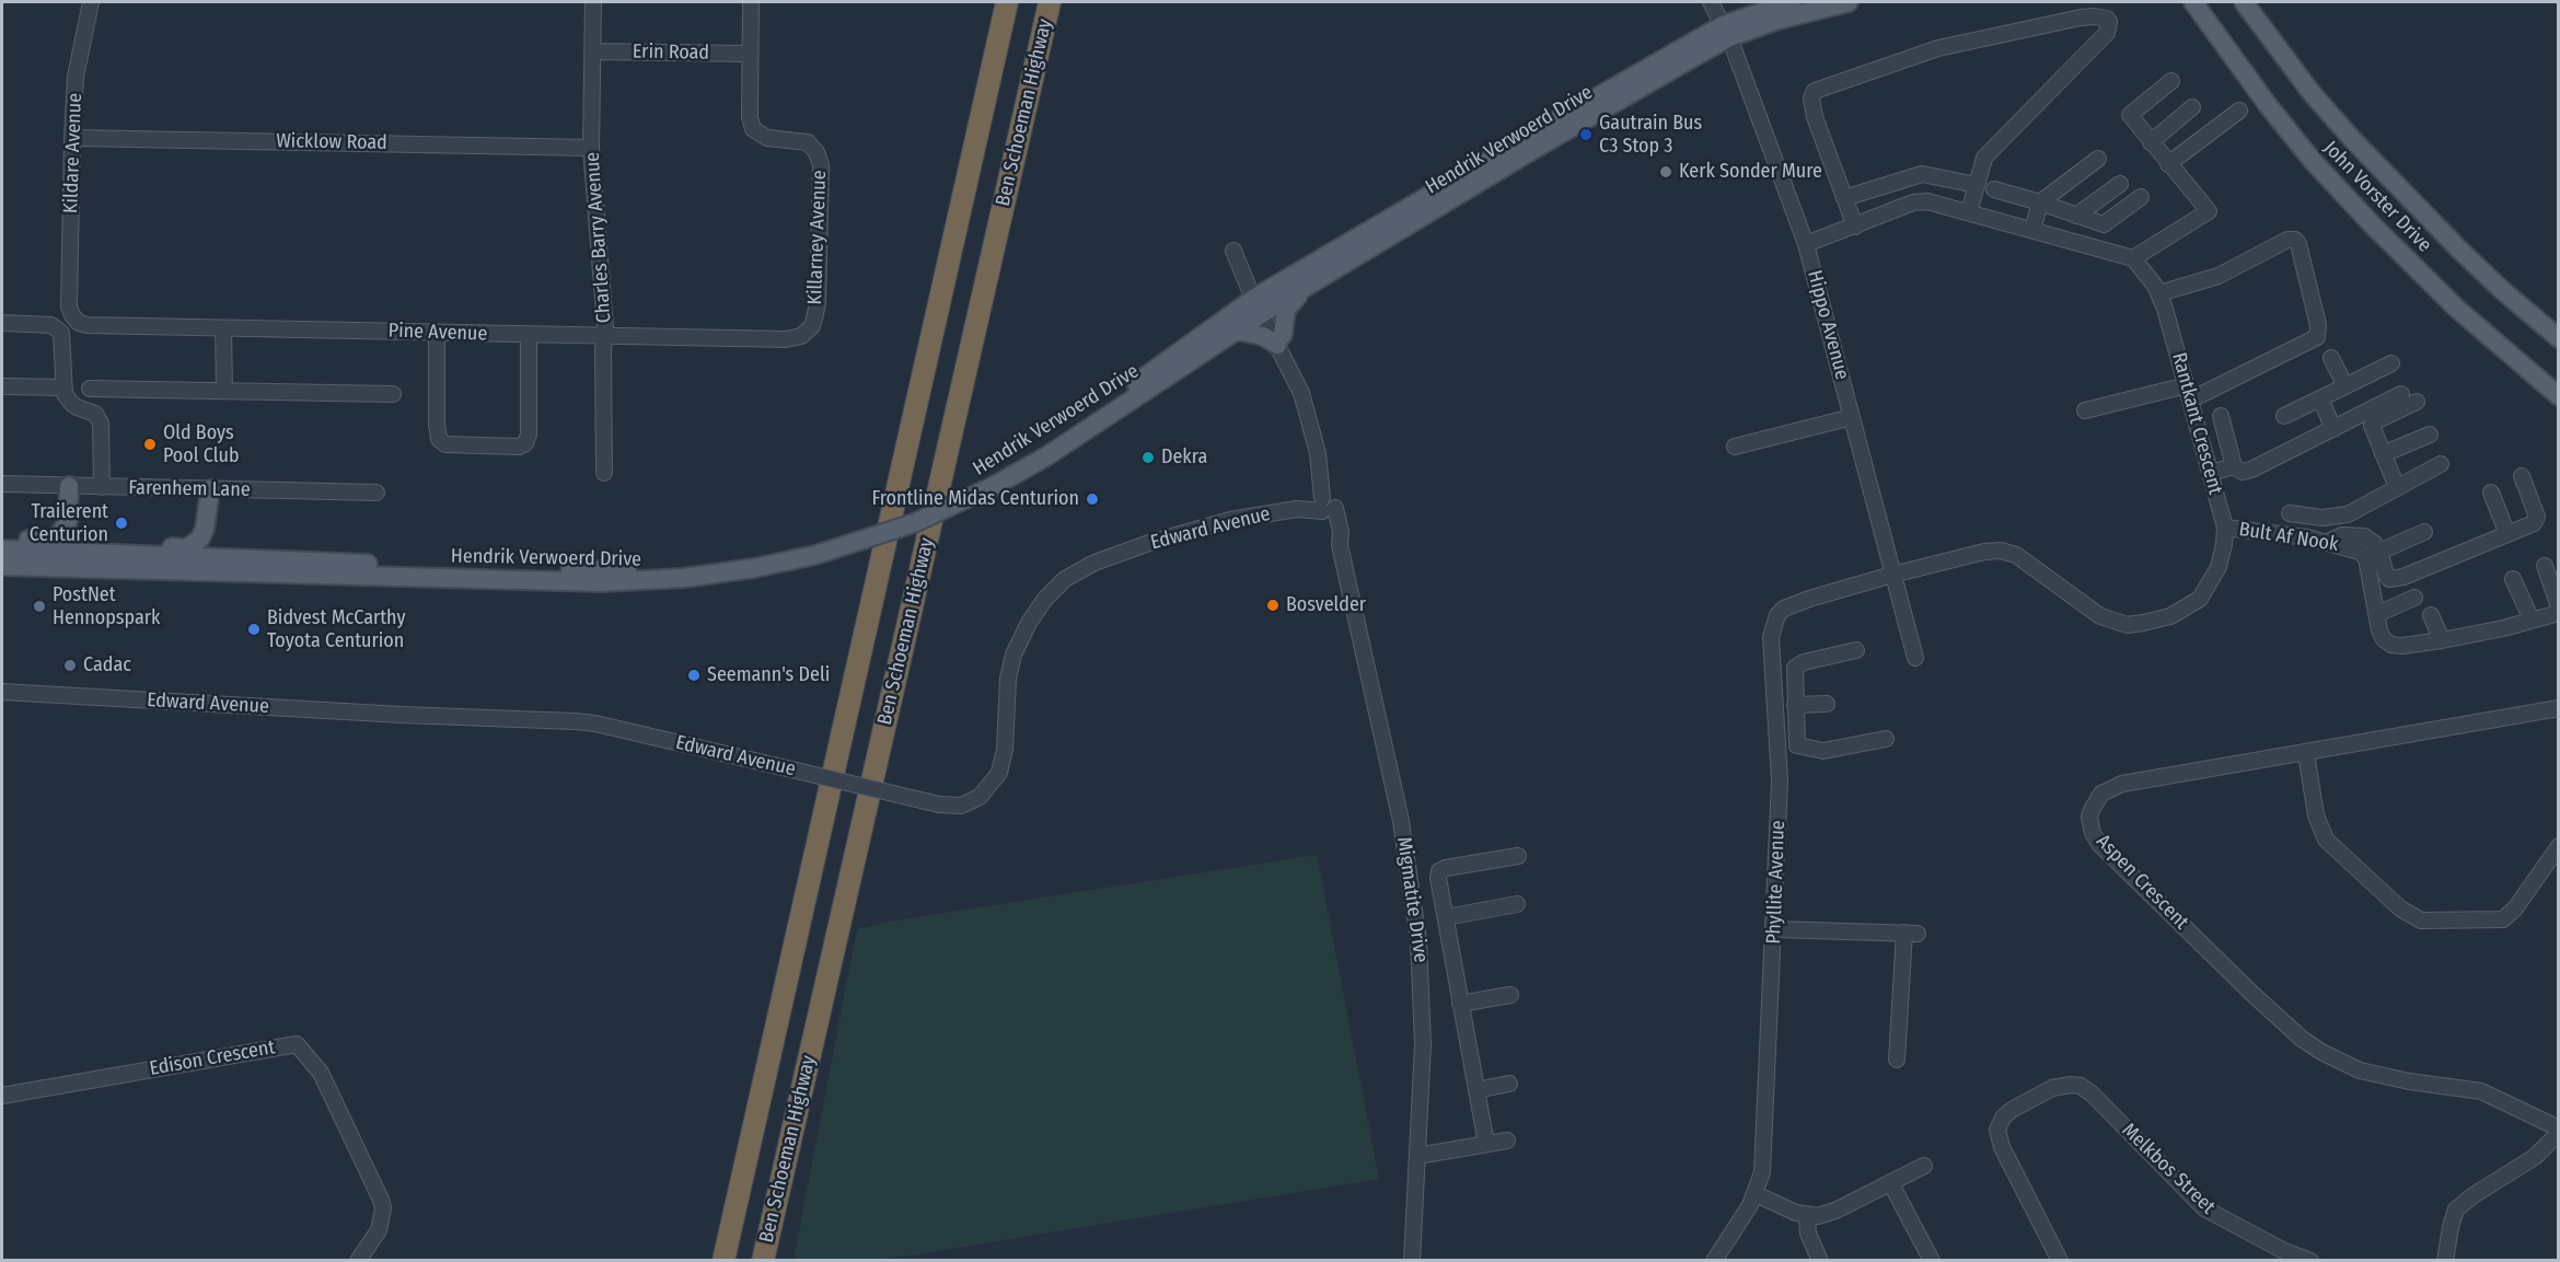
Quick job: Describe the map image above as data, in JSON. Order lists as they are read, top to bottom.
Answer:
{
  "streets": {
    "highway": ["Ben Schoeman Highway"],
    "main road": ["Hendrik Verwoerd Drive", "John Vorster Drive"],
    "street": [
      "Erin Road",
      "Wicklow Road",
      "Kildare Avenue",
      "Charles Barry Avenue",
      "Killarney Avenue",
      "Hippo Avenue",
      "Pine Avenue",
      "Rantkant Crescent",
      "Farenhem Lane",
      "Edward Avenue",
      "Bult Af Nook",
      "Phyllite Avenue",
      "Aspen Crescent",
      "Migmatite Drive",
      "Edison Crescent",
      "Melkbos Street"
    ]
  },
  "crossings": [
    ["Erin Road", "Charles Barry Avenue"],
    ["Erin Road", "Killarney Avenue"],
    ["Hendrik Verwoerd Drive", "Hippo Avenue"],
    ["Hendrik Verwoerd Drive", "Migmatite Drive"],
    ["Wicklow Road", "Kildare Avenue"],
    ["Wicklow Road", "Charles Barry Avenue"],
    ["Kildare Avenue", "Pine Avenue"],
    ["Charles Barry Avenue", "Pine Avenue"],
    ["Killarney Avenue", "Pine Avenue"],
    ["Hippo Avenue", "Rantkant Crescent"],
    ["Hippo Avenue", "Phyllite Avenue"],
    ["Rantkant Crescent", "Bult Af Nook"],
    ["Rantkant Crescent", "Phyllite Avenue"],
    ["Edward Avenue", "Migmatite Drive"]
  ],
  "places": [
    "Gautrain Bus C3 Stop 3",
    "Kerk Sonder Mure",
    "Old Boys Pool Club",
    "Dekra",
    "Frontline Midas Centurion",
    "Trailerent Centurion",
    "Bosvelder",
    "PostNet Hennopspark",
    "Bidvest McCarthy Toyota Centurion",
    "Cadac",
    "Seemann's Deli"
  ]
}
